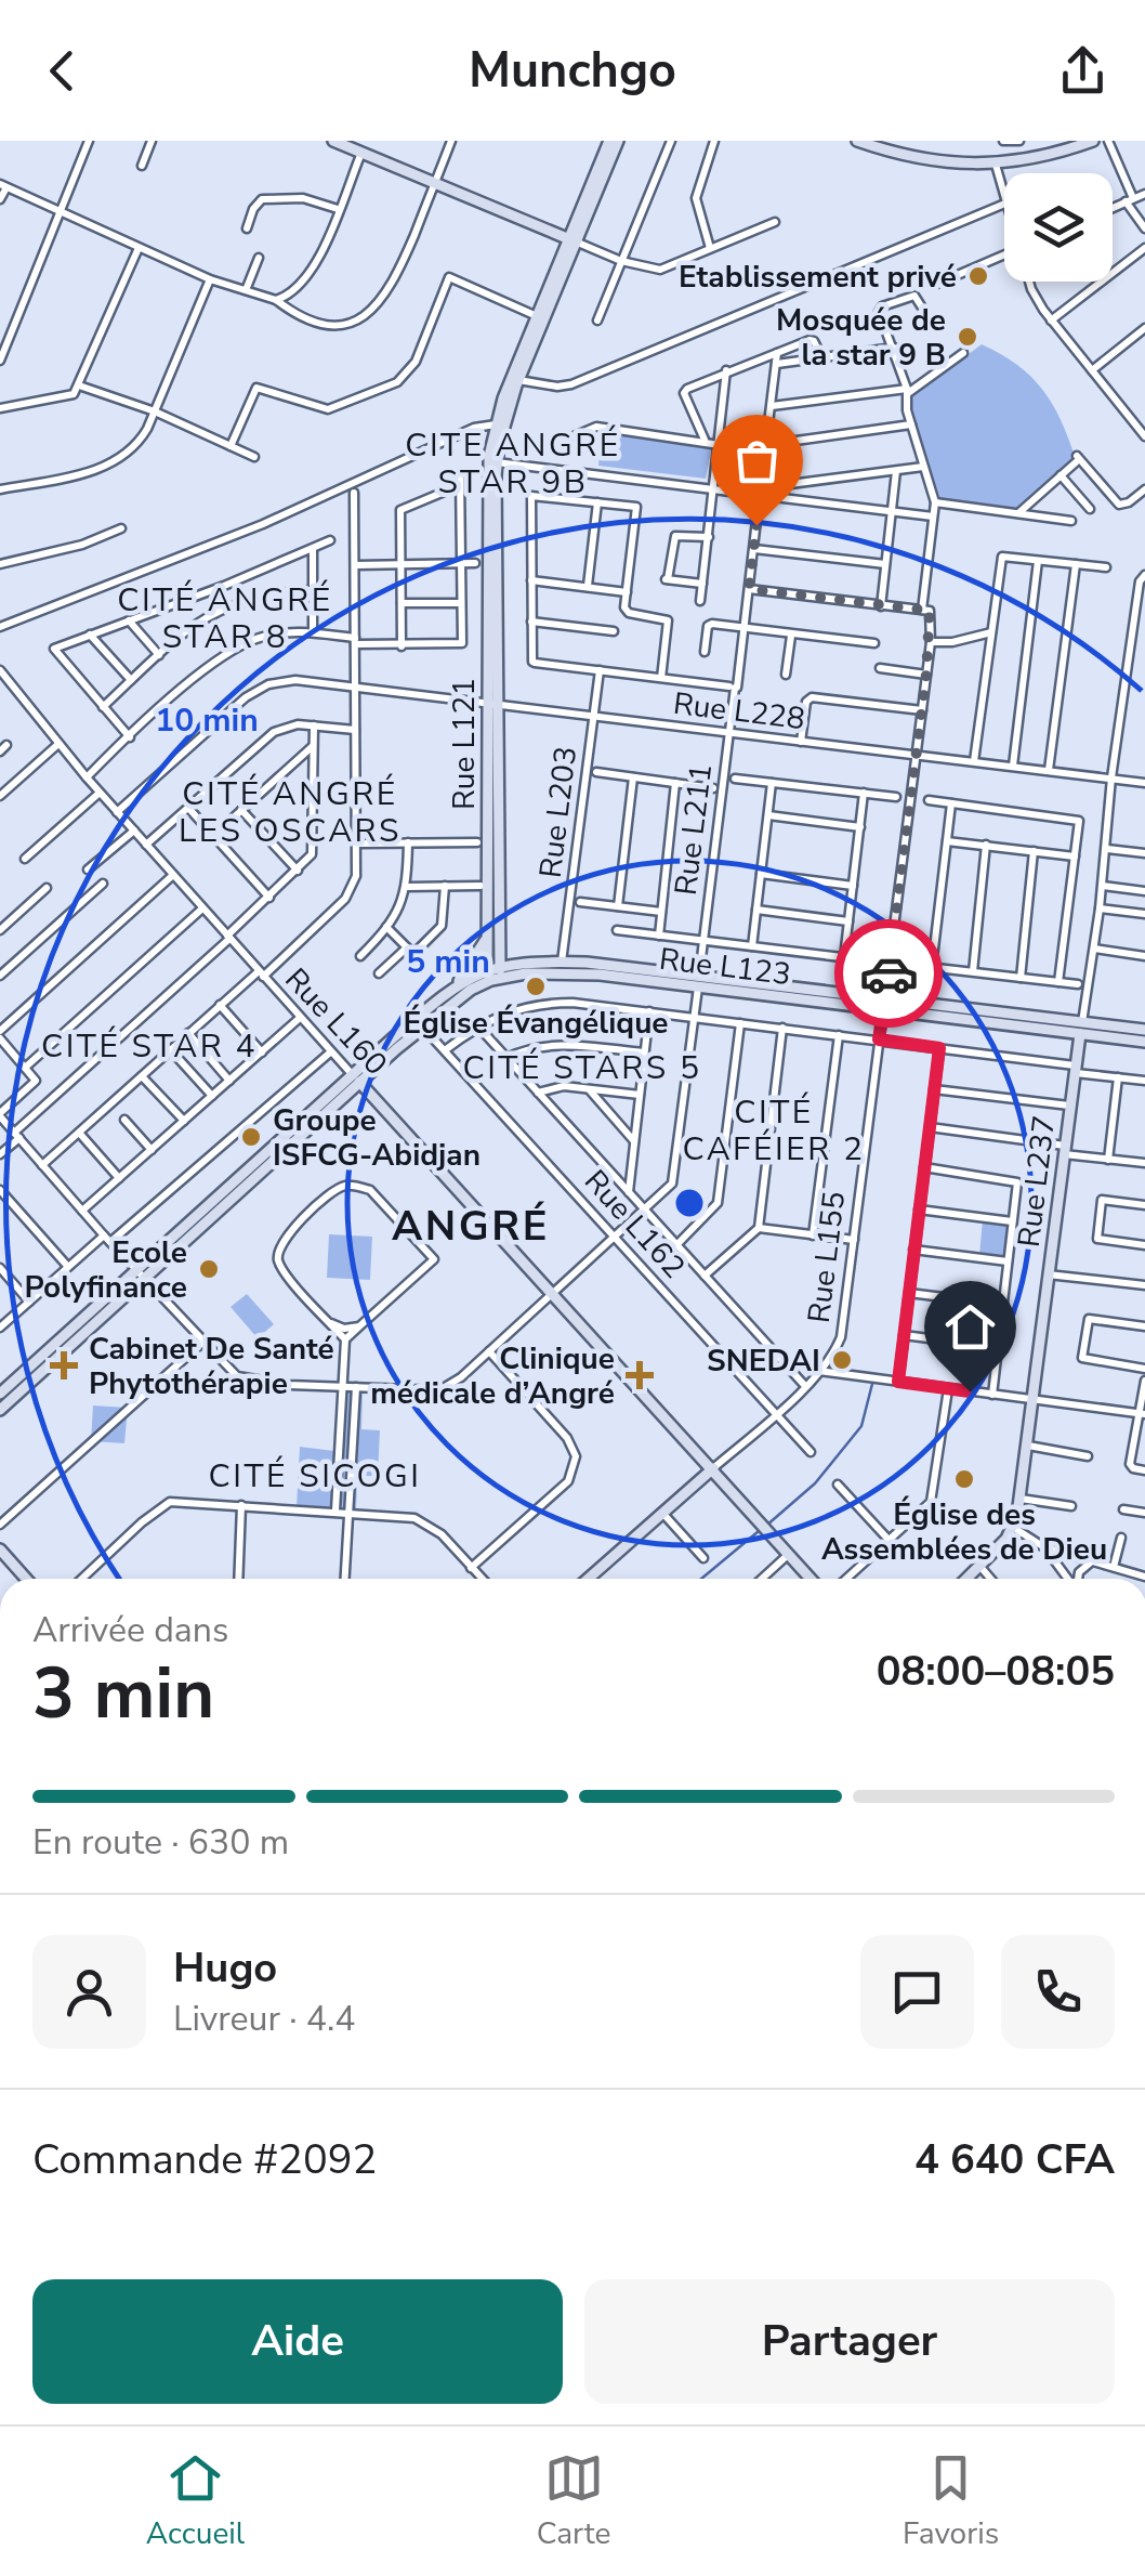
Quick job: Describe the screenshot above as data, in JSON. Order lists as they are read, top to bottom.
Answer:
{
  "streets": {
    "main road": [
      "Rue L121",
      "Rue L123",
      "Rue L160",
      "Rue L237",
      "Rue L155"
    ],
    "street": [
      "Rue L228",
      "Rue L203",
      "Rue L211",
      "Rue L162"
    ]
  },
  "crossings": [
    ["Rue L228", "Rue L121"],
    ["Rue L228", "Rue L203"],
    ["Rue L228", "Rue L211"],
    ["Rue L228", "Rue L160"],
    ["Rue L228", "Rue L237"],
    ["Rue L228", "Rue L155"],
    ["Rue L121", "Rue L123"],
    ["Rue L203", "Rue L123"],
    ["Rue L211", "Rue L123"],
    ["Rue L211", "Rue L160"],
    ["Rue L211", "Rue L162"],
    ["Rue L123", "Rue L237"],
    ["Rue L123", "Rue L155"],
    ["Rue L160", "Rue L155"],
    ["Rue L162", "Rue L155"]
  ],
  "districts": [
    "CITE ANGRÉ STAR 9B",
    "CITÉ ANGRÉ STAR 8",
    "CITÉ ANGRÉ LES OSCARS",
    "CITÉ STAR 4",
    "CITÉ STARS 5",
    "CITÉ CAFÉIER 2",
    "ANGRÉ",
    "CITÉ SICOGI"
  ],
  "places": {
    "other": [
      "Etablissement privé",
      "Mosquée de la star 9 B",
      "Église Évangélique",
      "Groupe ISFCG-Abidjan",
      "Ecole Polyfinance",
      "SNEDAI",
      "Église des Assemblées de Dieu"
    ],
    "health": ["Cabinet De Santé Phytothérapie", "Clinique médicale d’Angré"]
  },
  "page": {
    "header": "Munchgo",
    "heading": ["3 min", "Arrivée dans", "08:00–08:05"],
    "panel": [
      "Hugo",
      "Livreur · 4.4",
      "Commande #2092",
      "4 640 CFA"
    ],
    "bar": "En route · 630 m",
    "buttons": ["Aide", "Partager"],
    "tabs": ["Accueil", "Carte", "Favoris"]
  },
  "rings": ["10 min", "5 min"]
}
